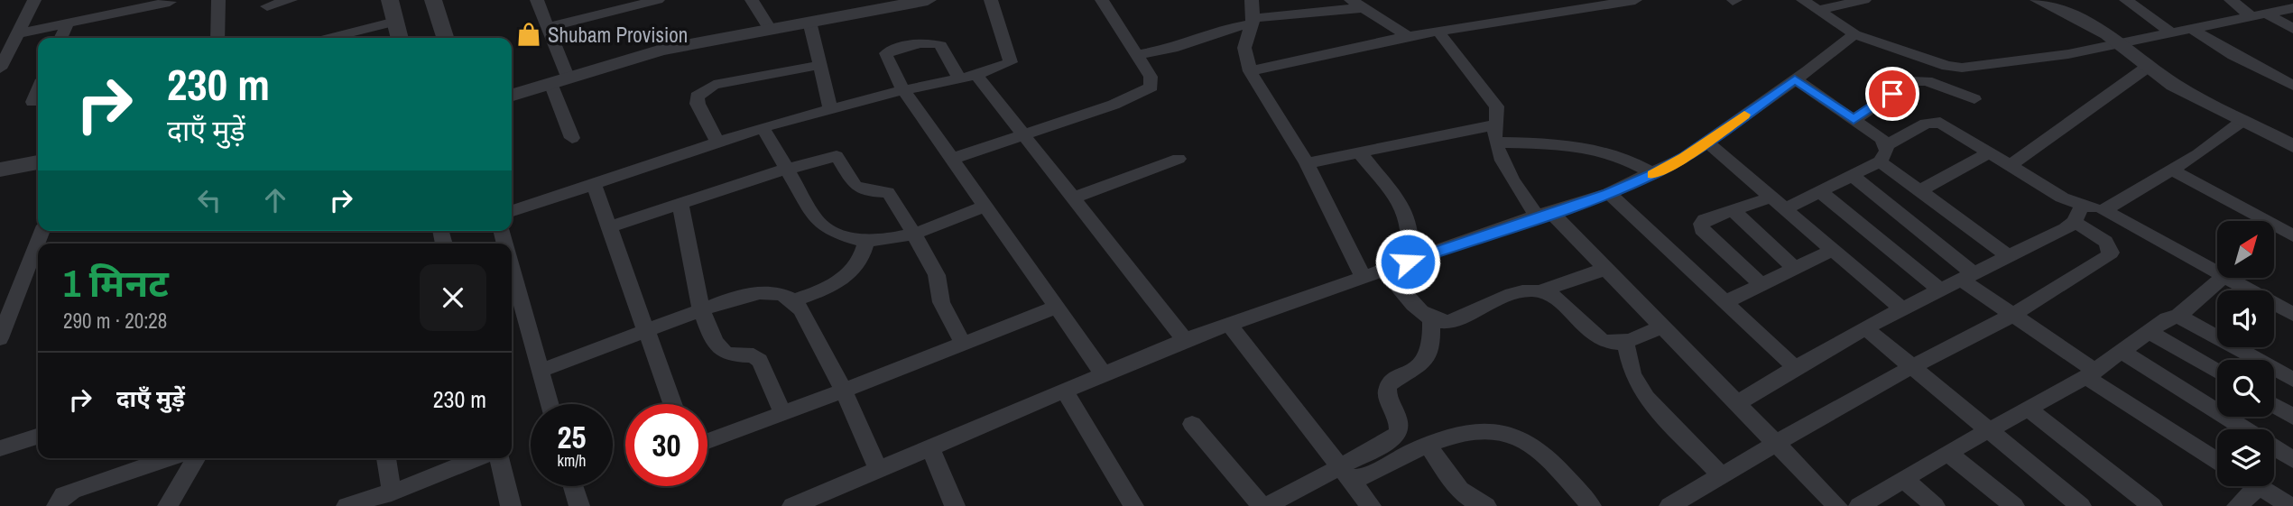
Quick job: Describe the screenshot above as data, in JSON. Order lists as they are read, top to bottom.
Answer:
{
  "places": {
    "shop": ["Shubam Provision"]
  },
  "north": "top right",
  "page": {
    "turn": ["230 m", "दाएँ मुड़ें"],
    "heading": ["1 मिनट", "290 m · 20:28"],
    "list": [
      {
        "name": "दाएँ मुड़ें",
        "value": "230 m"
      }
    ],
    "speed": "25 km/h",
    "limit": "30"
  }
}
